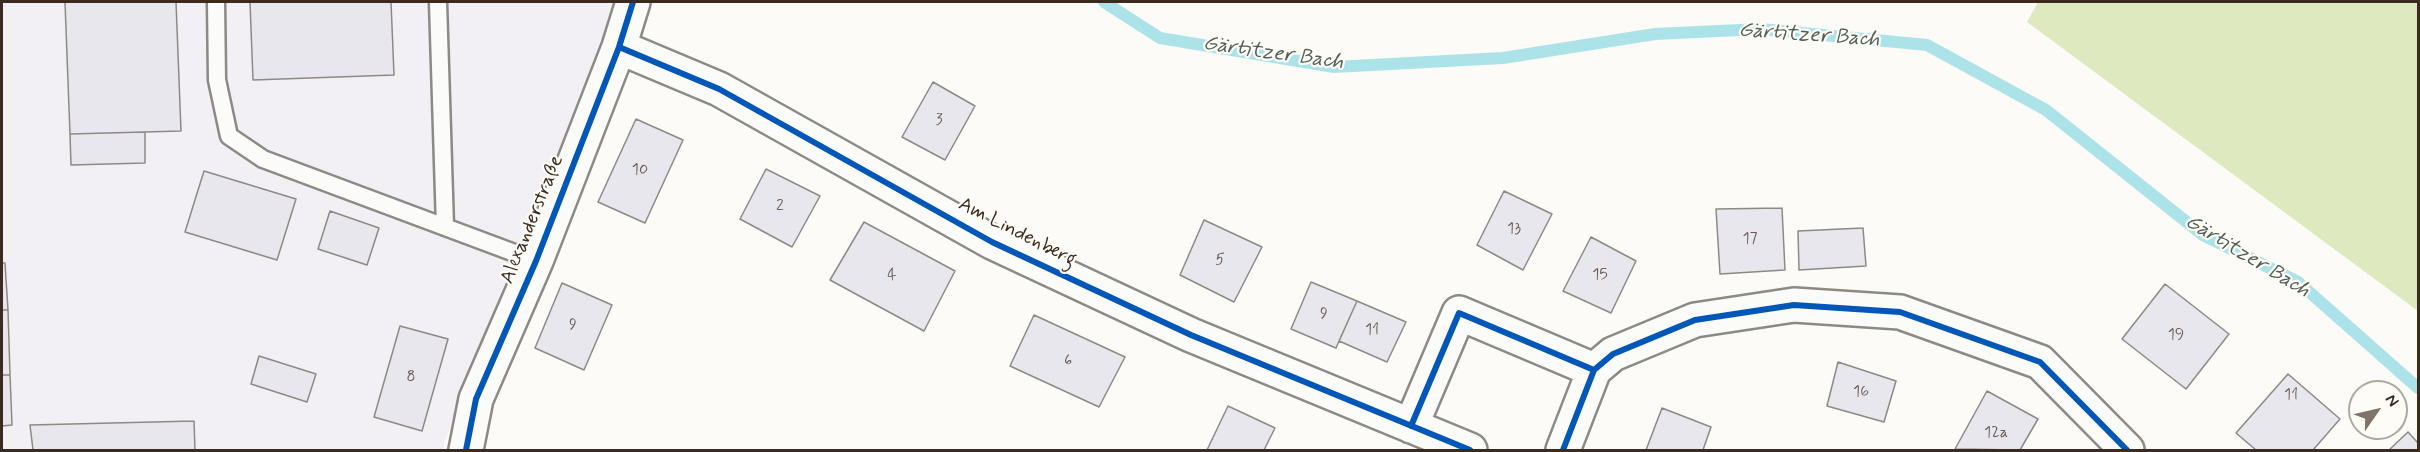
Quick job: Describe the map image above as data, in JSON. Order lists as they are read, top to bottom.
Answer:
{
  "streets": {
    "street": ["Alexanderstraße", "Am Lindenberg"]
  },
  "crossings": [
    ["Alexanderstraße", "Am Lindenberg"]
  ],
  "water": ["Gärtitzer Bach"],
  "house_numbers": [
    "3",
    "10",
    "2",
    "13",
    "17",
    "5",
    "4",
    "15",
    "9",
    "9",
    "11",
    "19",
    "6",
    "8",
    "16",
    "11",
    "12a"
  ],
  "north": "top right"
}
